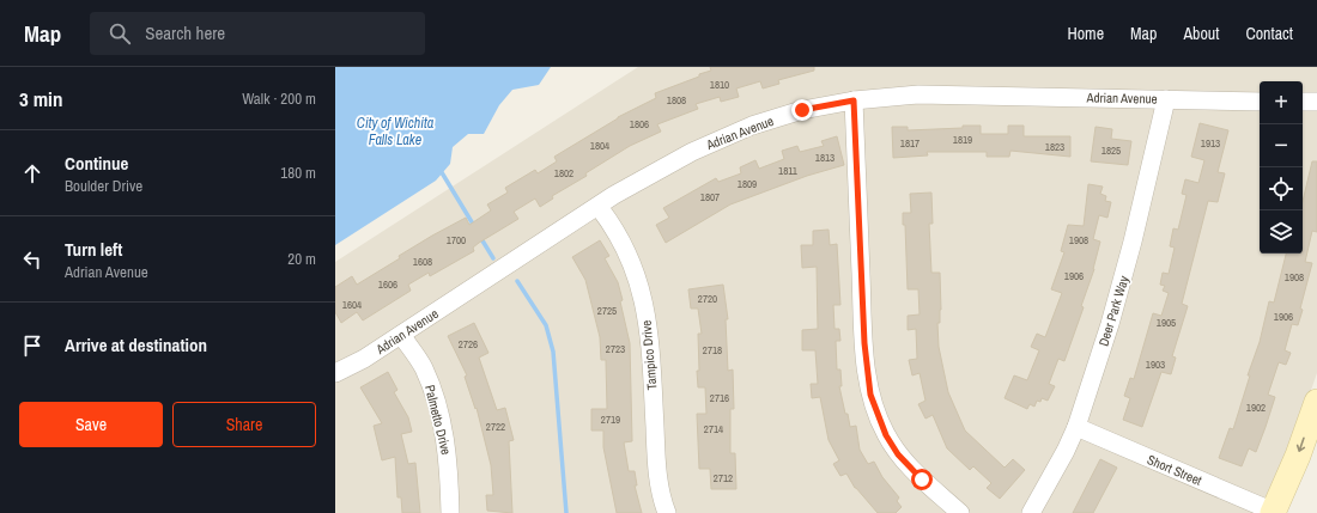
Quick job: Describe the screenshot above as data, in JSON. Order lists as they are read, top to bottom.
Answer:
{
  "streets": {
    "street": [
      "Adrian Avenue",
      "Deer Park Way",
      "Tampico Drive",
      "Palmetto Drive",
      "Short Street"
    ]
  },
  "crossings": [
    ["Adrian Avenue", "Deer Park Way"],
    ["Adrian Avenue", "Tampico Drive"],
    ["Adrian Avenue", "Palmetto Drive"],
    ["Deer Park Way", "Short Street"]
  ],
  "water": ["City of Wichita Falls Lake"],
  "house_numbers": [
    "1810",
    "1808",
    "1806",
    "1819",
    "1817",
    "1913",
    "1804",
    "1823",
    "1825",
    "1813",
    "1811",
    "1802",
    "1809",
    "1807",
    "1700",
    "1908",
    "1608",
    "1906",
    "1908",
    "1606",
    "2720",
    "1604",
    "2725",
    "1906",
    "1905",
    "2726",
    "2723",
    "2718",
    "1903",
    "2716",
    "1902",
    "2719",
    "2722",
    "2714",
    "2712"
  ],
  "page": {
    "header": "Map",
    "search": "Search here",
    "nav": [
      "Home",
      "Map",
      "About",
      "Contact"
    ],
    "heading": ["3 min", "Walk · 200 m"],
    "map_buttons": ["+", "−"],
    "list": [
      ["Continue", "Boulder Drive", "180 m"],
      ["Turn left", "Adrian Avenue", "20 m"],
      "Arrive at destination"
    ],
    "buttons": ["Save", "Share"]
  }
}
